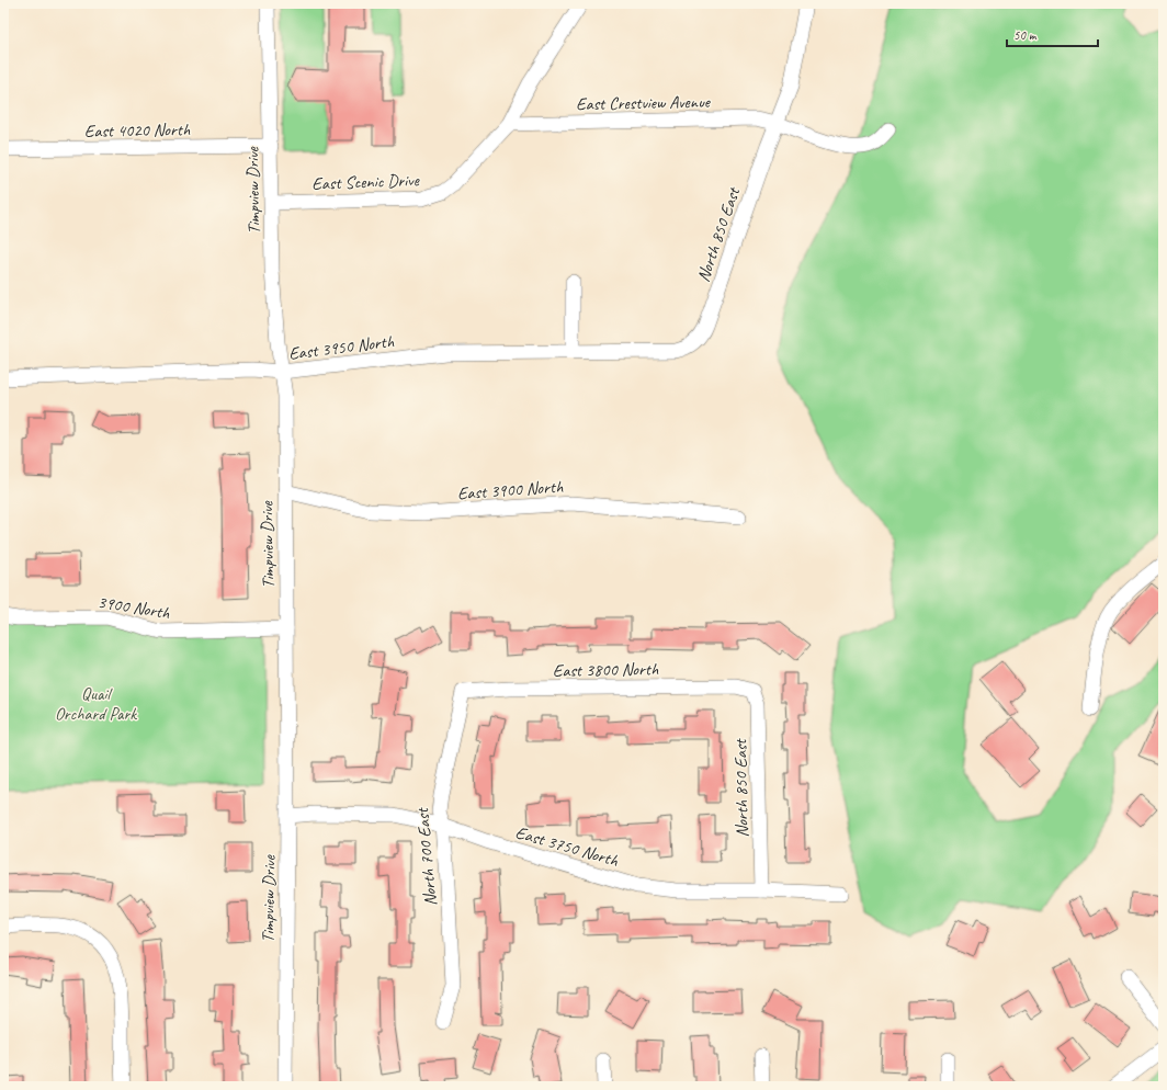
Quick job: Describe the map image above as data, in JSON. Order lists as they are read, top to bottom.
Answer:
{
  "streets": {
    "street": [
      "East Crestview Avenue",
      "East 4020 North",
      "East Scenic Drive",
      "Timpview Drive",
      "North 850 East",
      "East 3950 North",
      "East 3900 North",
      "3900 North",
      "East 3800 North",
      "East 3750 North",
      "North 700 East"
    ]
  },
  "crossings": [
    ["East Crestview Avenue", "East Scenic Drive"],
    ["East Crestview Avenue", "North 850 East"],
    ["East 4020 North", "Timpview Drive"],
    ["East Scenic Drive", "Timpview Drive"],
    ["Timpview Drive", "East 3950 North"],
    ["Timpview Drive", "East 3900 North"],
    ["Timpview Drive", "3900 North"],
    ["Timpview Drive", "East 3750 North"],
    ["North 850 East", "East 3950 North"],
    ["North 850 East", "East 3800 North"],
    ["North 850 East", "East 3750 North"],
    ["East 3800 North", "North 700 East"],
    ["East 3750 North", "North 700 East"]
  ],
  "parks": ["Quail Orchard Park"],
  "scale_bar": "50 m"
}
